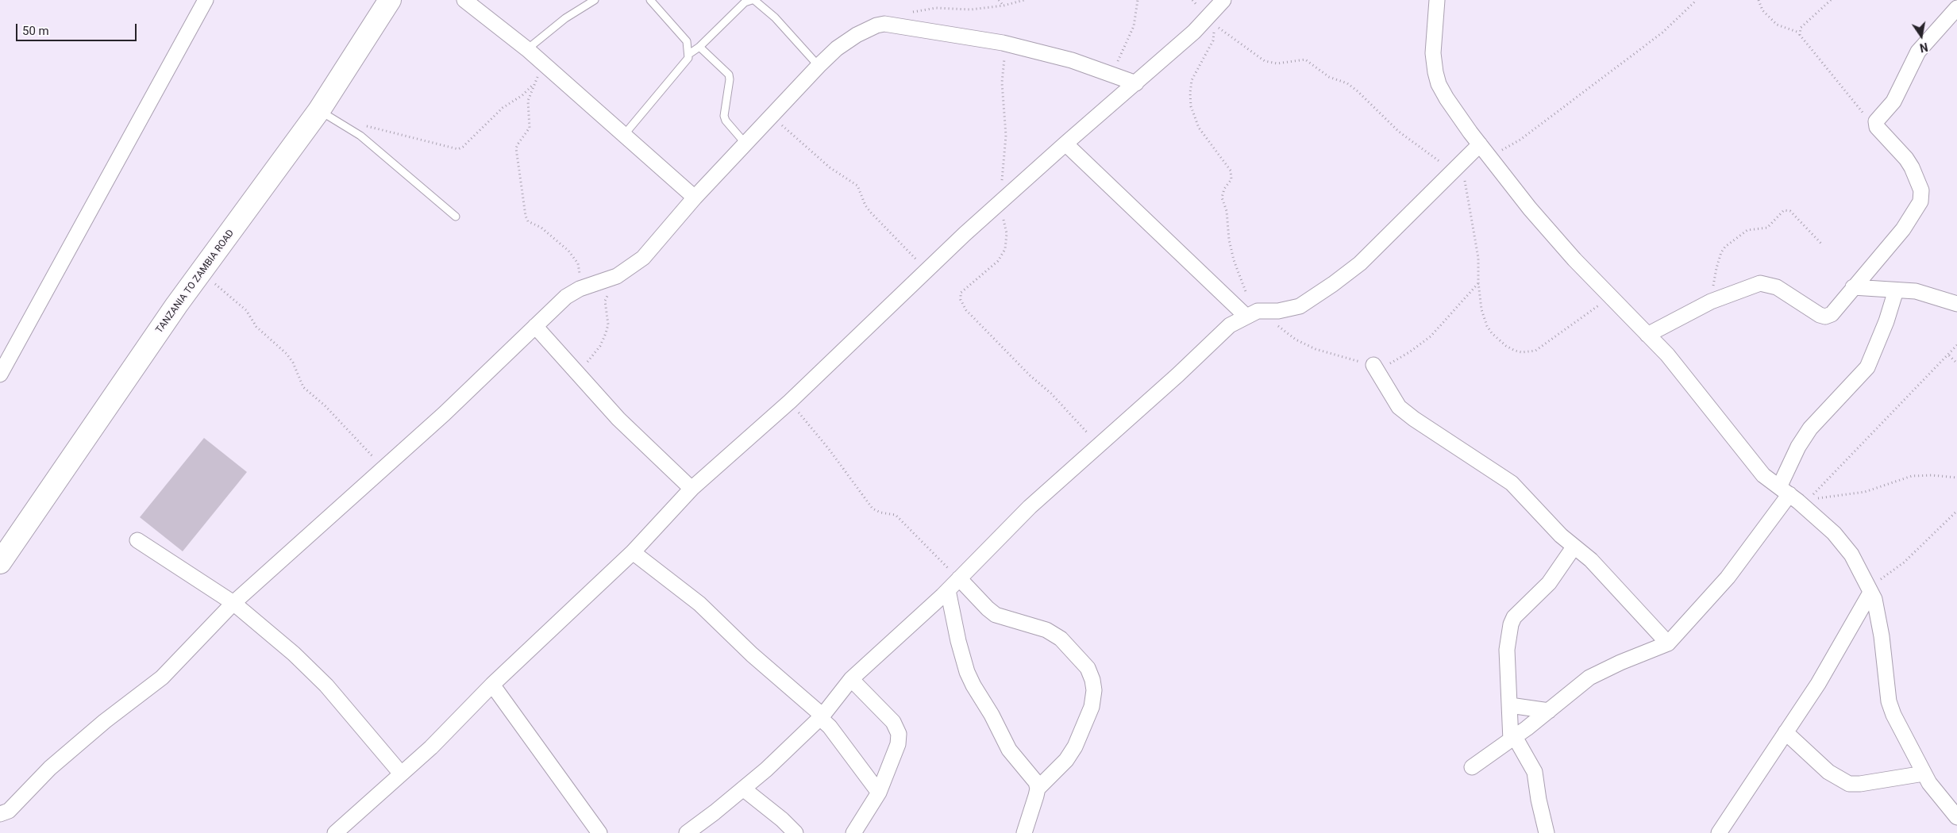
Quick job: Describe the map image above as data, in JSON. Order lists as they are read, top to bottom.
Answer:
{
  "streets": {
    "highway": ["TANZANIA TO ZAMBIA ROAD"]
  },
  "scale_bar": "50 m",
  "north": "bottom"
}
